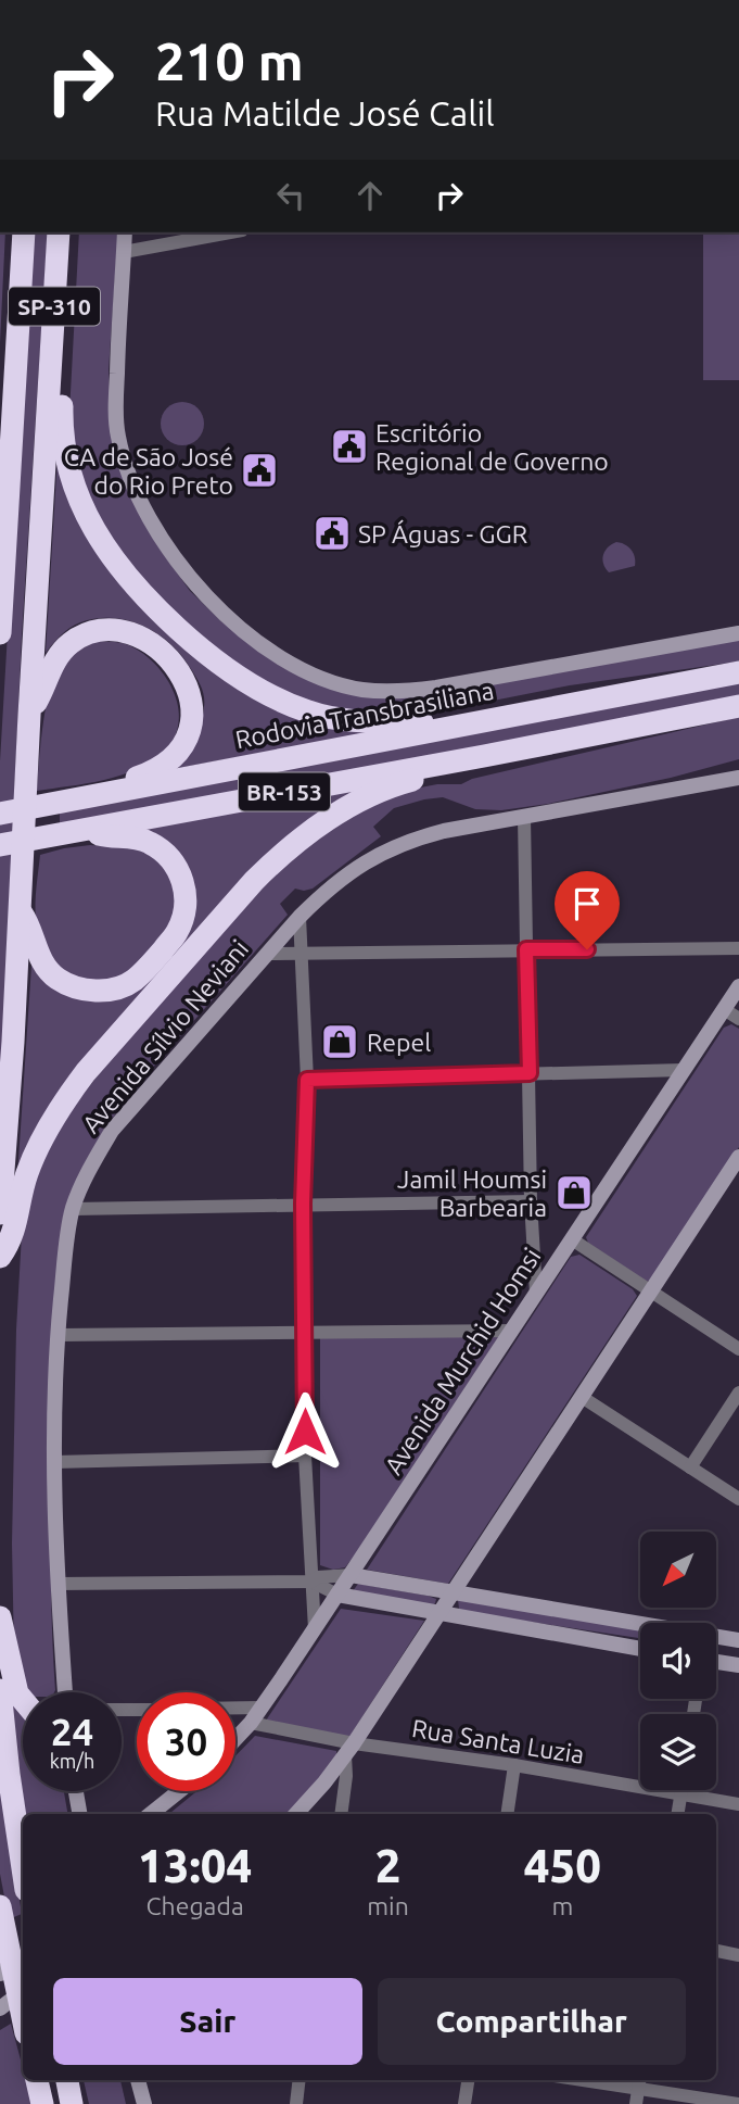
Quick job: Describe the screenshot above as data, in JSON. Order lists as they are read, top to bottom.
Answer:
{
  "streets": {
    "highway": ["SP-310", "Rodovia Transbrasiliana", "BR-153"],
    "main road": ["Avenida Sílvio Neviani", "Avenida Murchid Homsi"],
    "street": ["Rua Santa Luzia"]
  },
  "crossings": [
    ["Avenida Murchid Homsi", "Rua Santa Luzia"]
  ],
  "places": {
    "public building": ["Escritório Regional de Governo", "CA de São José do Rio Preto", "SP Águas - GGR"],
    "shop": ["Repel", "Jamil Houmsi Barbearia"]
  },
  "north": "bottom left",
  "page": {
    "turn": ["210 m", "Rua Matilde José Calil"],
    "speed": "24 km/h",
    "limit": "30",
    "eta": [
      "13:04",
      "Chegada",
      "2",
      "min",
      "450",
      "m"
    ],
    "buttons": ["Sair", "Compartilhar"]
  }
}
